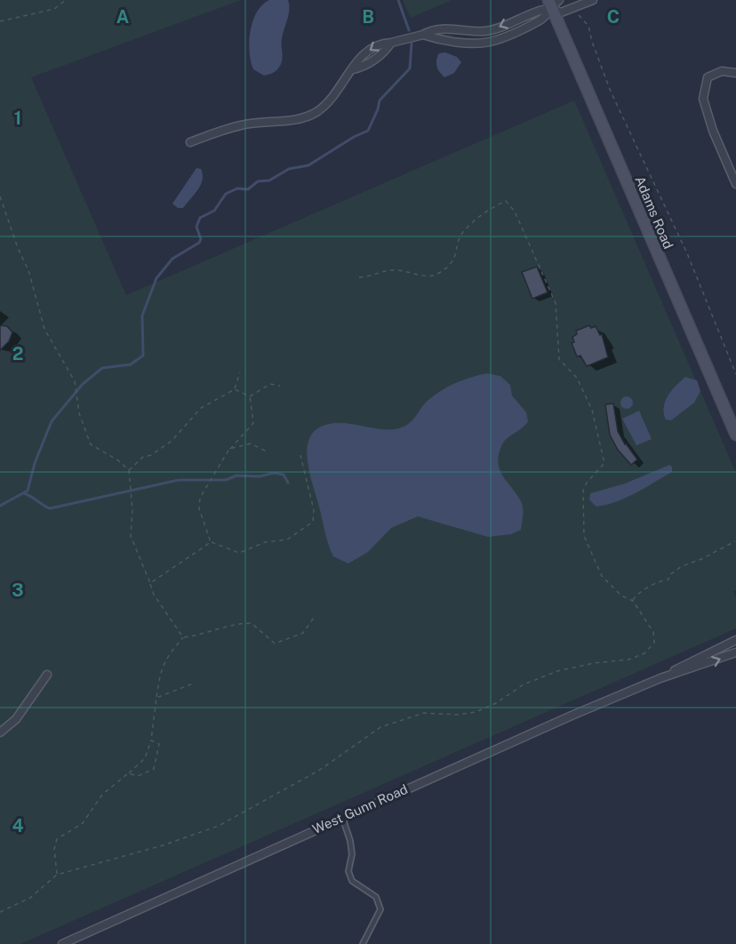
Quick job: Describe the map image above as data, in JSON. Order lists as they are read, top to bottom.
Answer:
{
  "streets": {
    "main road": ["Adams Road"],
    "street": ["West Gunn Road"]
  },
  "grid": {
    "columns": ["A", "B", "C"],
    "rows": [
      "1",
      "2",
      "3",
      "4"
    ]
  }
}
